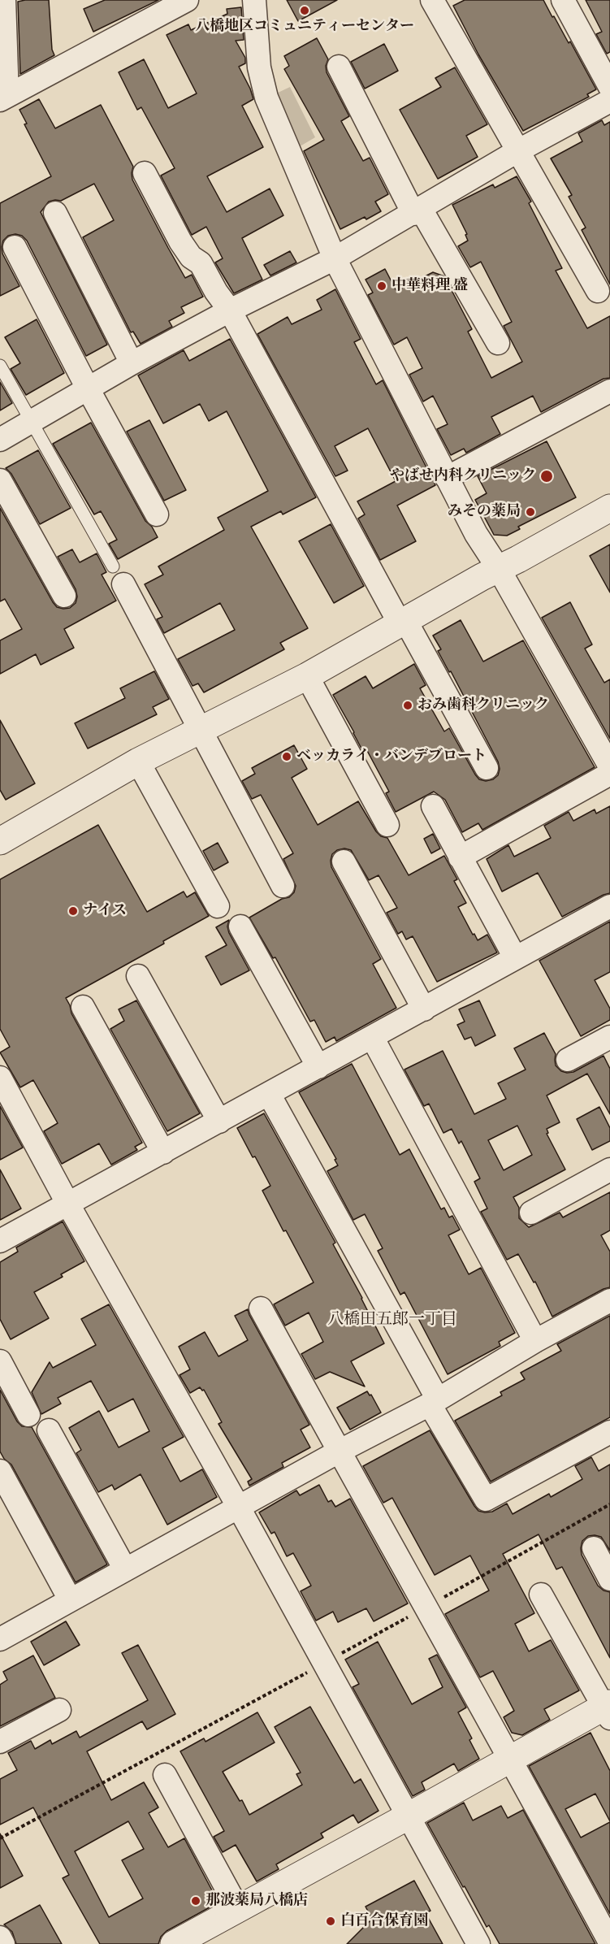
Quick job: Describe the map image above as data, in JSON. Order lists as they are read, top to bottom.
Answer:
{
  "districts": ["八橋田五郎一丁目"],
  "places": [
    "八橋地区コミュニティーセンター",
    "中華料理 盛",
    "やばせ内科クリニック",
    "みその薬局",
    "おみ歯科クリニック",
    "ベッカライ・バンデブロート",
    "ナイス",
    "那波薬局八橋店",
    "白百合保育園"
  ]
}
